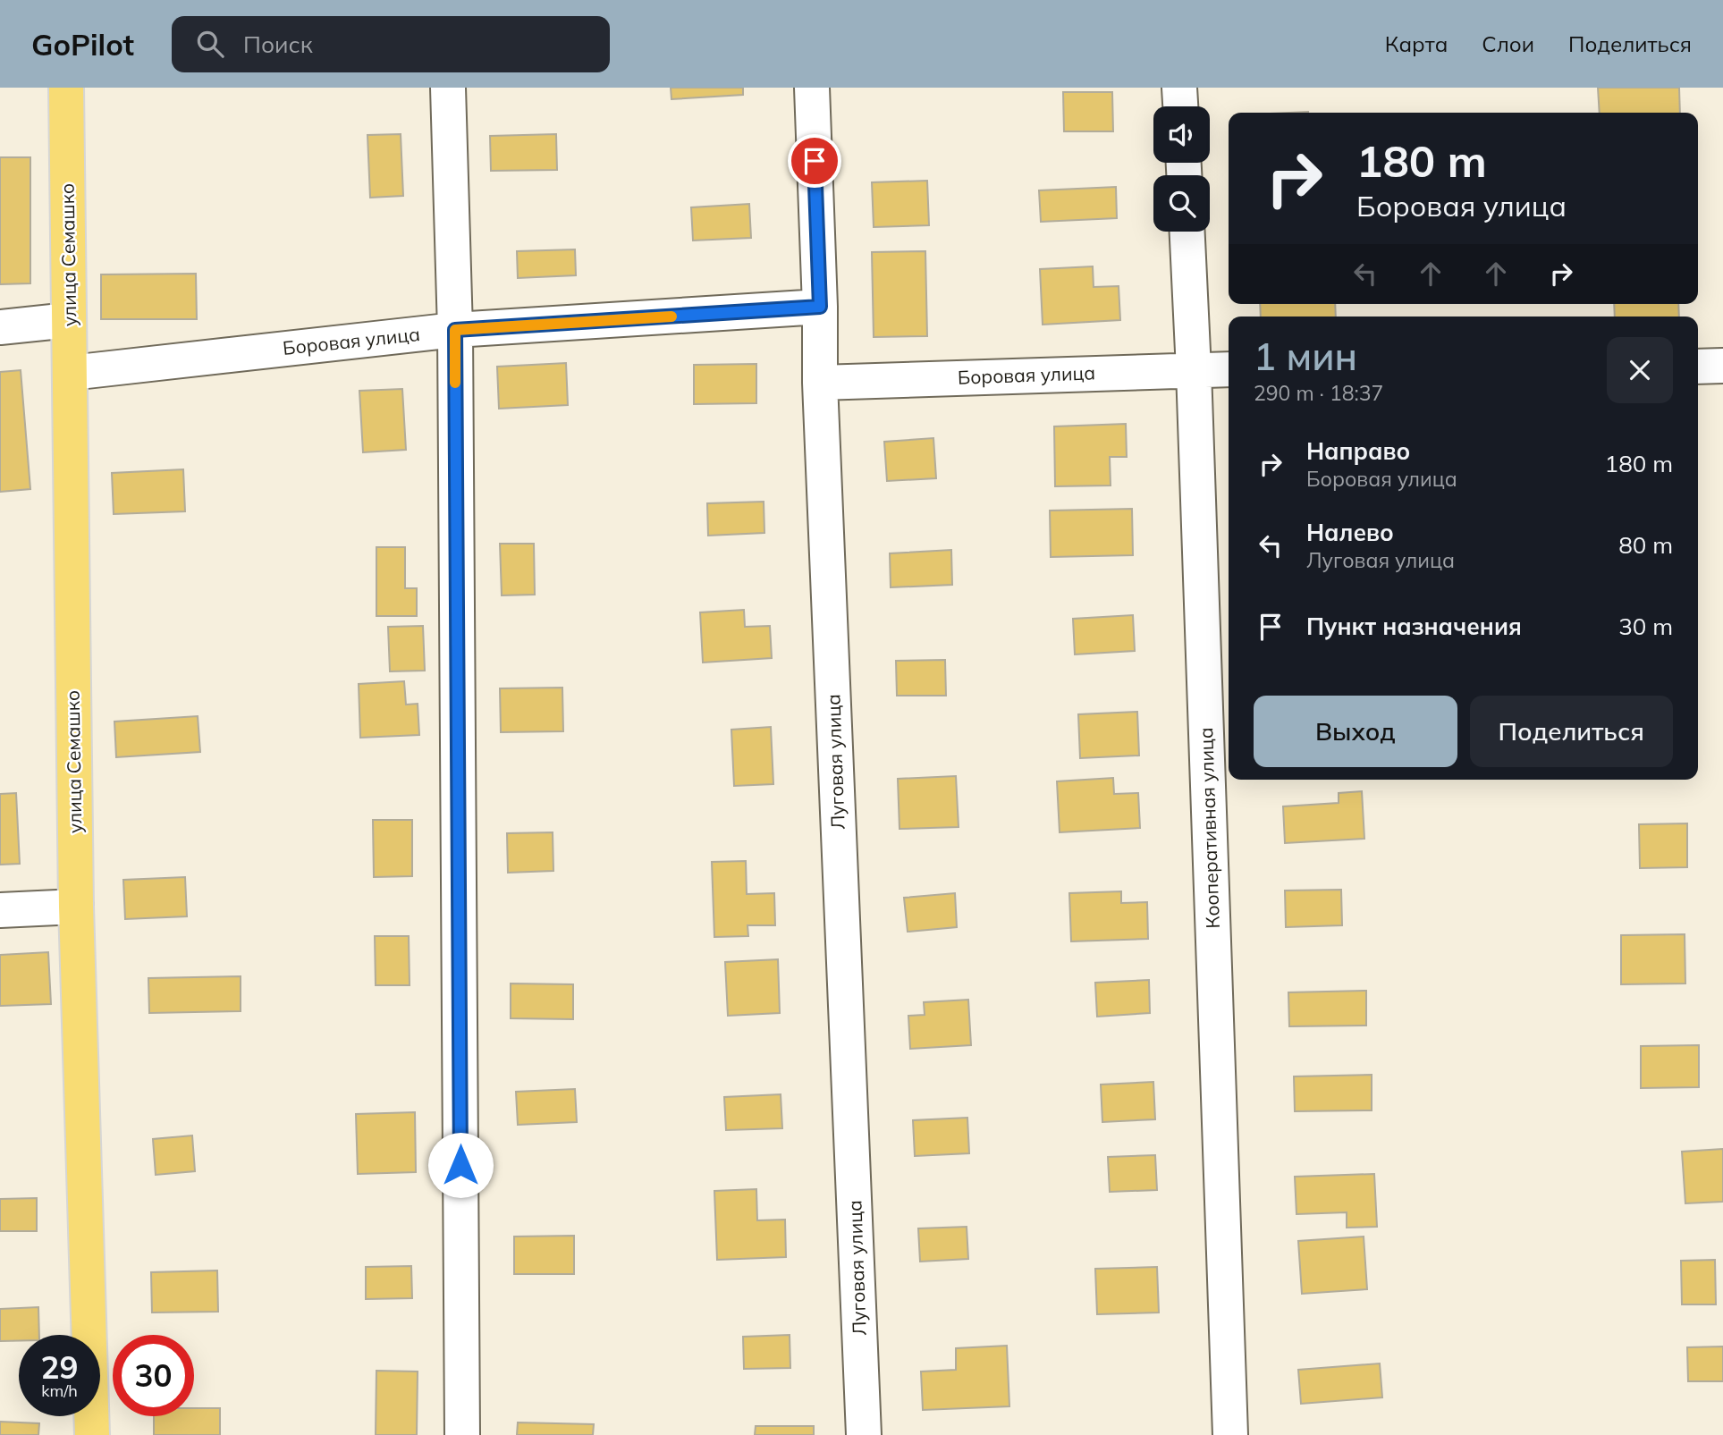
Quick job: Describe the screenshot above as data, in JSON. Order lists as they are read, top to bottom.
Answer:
{
  "streets": {
    "main road": ["улица Семашко"],
    "street": ["Боровая улица", "Луговая улица", "Кооперативная улица"]
  },
  "crossings": [
    ["улица Семашко", "Боровая улица"],
    ["Боровая улица", "Луговая улица"],
    ["Боровая улица", "Кооперативная улица"]
  ],
  "page": {
    "header": "GoPilot",
    "search": "Поиск",
    "nav": ["Карта", "Слои", "Поделиться"],
    "turn": ["180 m", "Боровая улица"],
    "heading": ["1 мин", "290 m · 18:37"],
    "list": [
      {
        "name": "Направо",
        "note": "Боровая улица",
        "value": "180 m"
      },
      {
        "name": "Налево",
        "note": "Луговая улица",
        "value": "80 m"
      },
      {
        "name": "Пункт назначения",
        "value": "30 m"
      }
    ],
    "buttons": ["Выход", "Поделиться"],
    "speed": "29 km/h",
    "limit": "30"
  }
}
